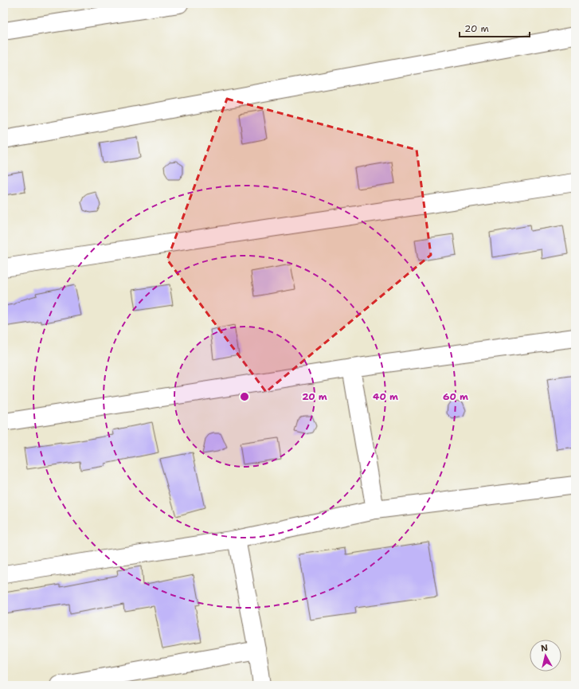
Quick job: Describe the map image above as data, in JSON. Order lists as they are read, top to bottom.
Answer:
{
  "scale_bar": "20 m",
  "north": "top",
  "rings": ["20 m", "40 m", "60 m"]
}
